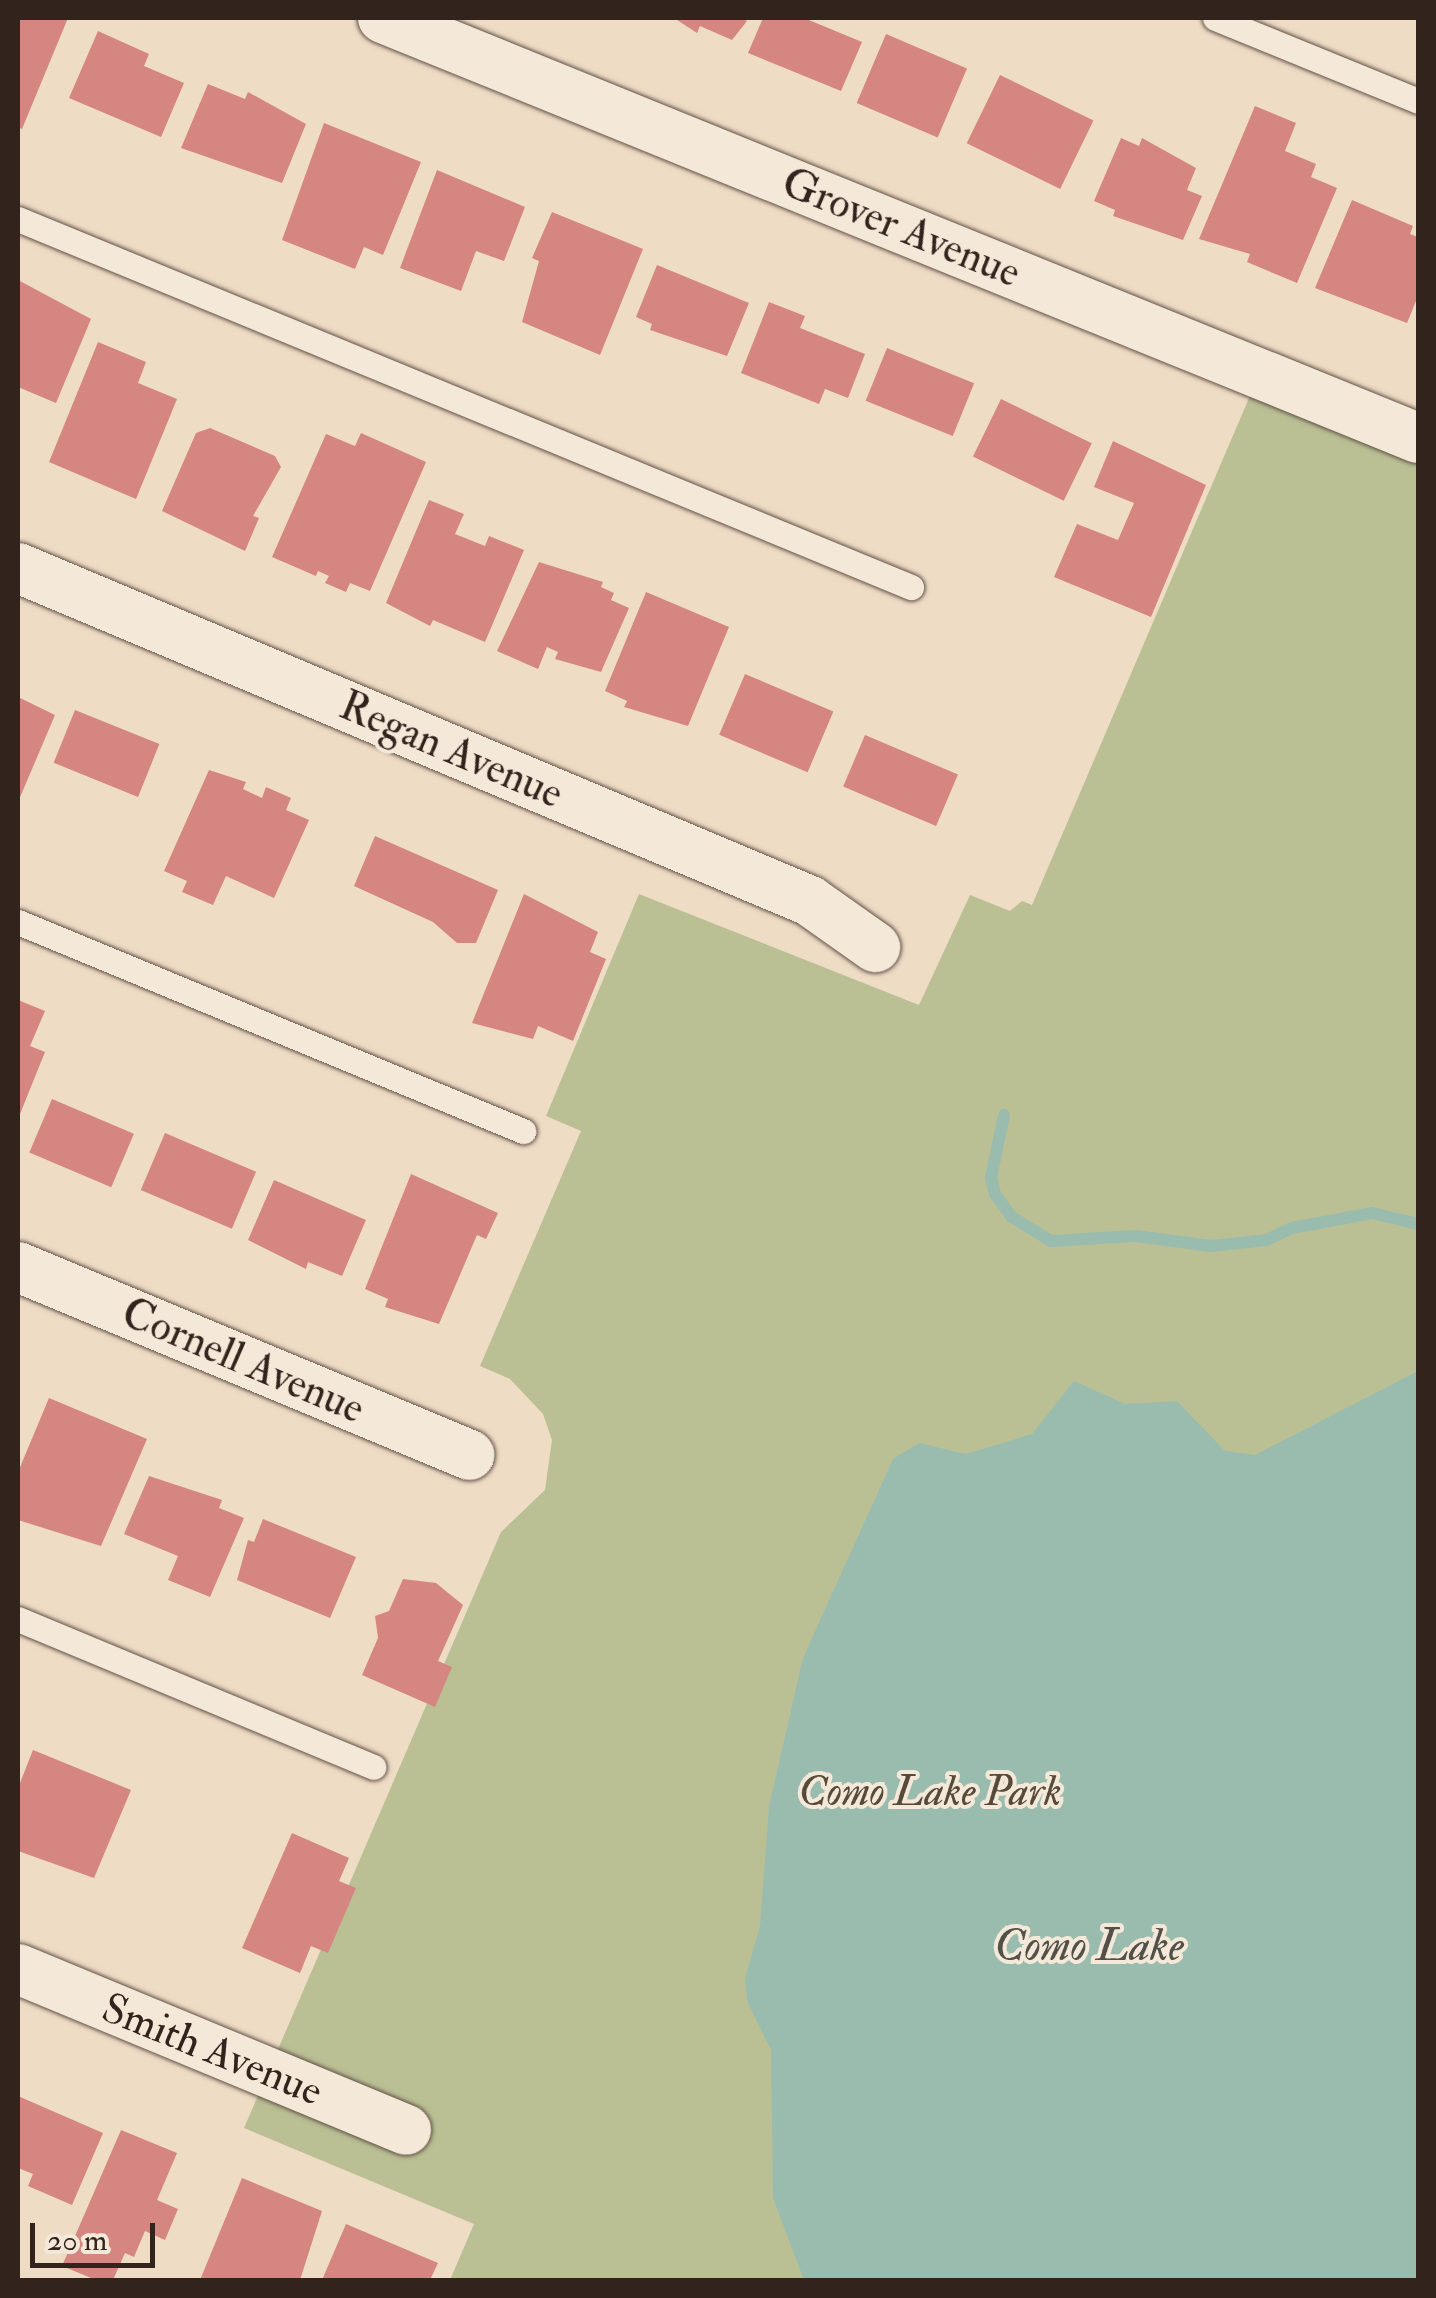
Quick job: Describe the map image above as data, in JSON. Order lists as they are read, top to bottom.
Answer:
{
  "streets": {
    "street": [
      "Grover Avenue",
      "Regan Avenue",
      "Cornell Avenue",
      "Smith Avenue"
    ]
  },
  "water": ["Como Lake"],
  "parks": ["Como Lake Park"],
  "scale_bar": "20 m"
}
